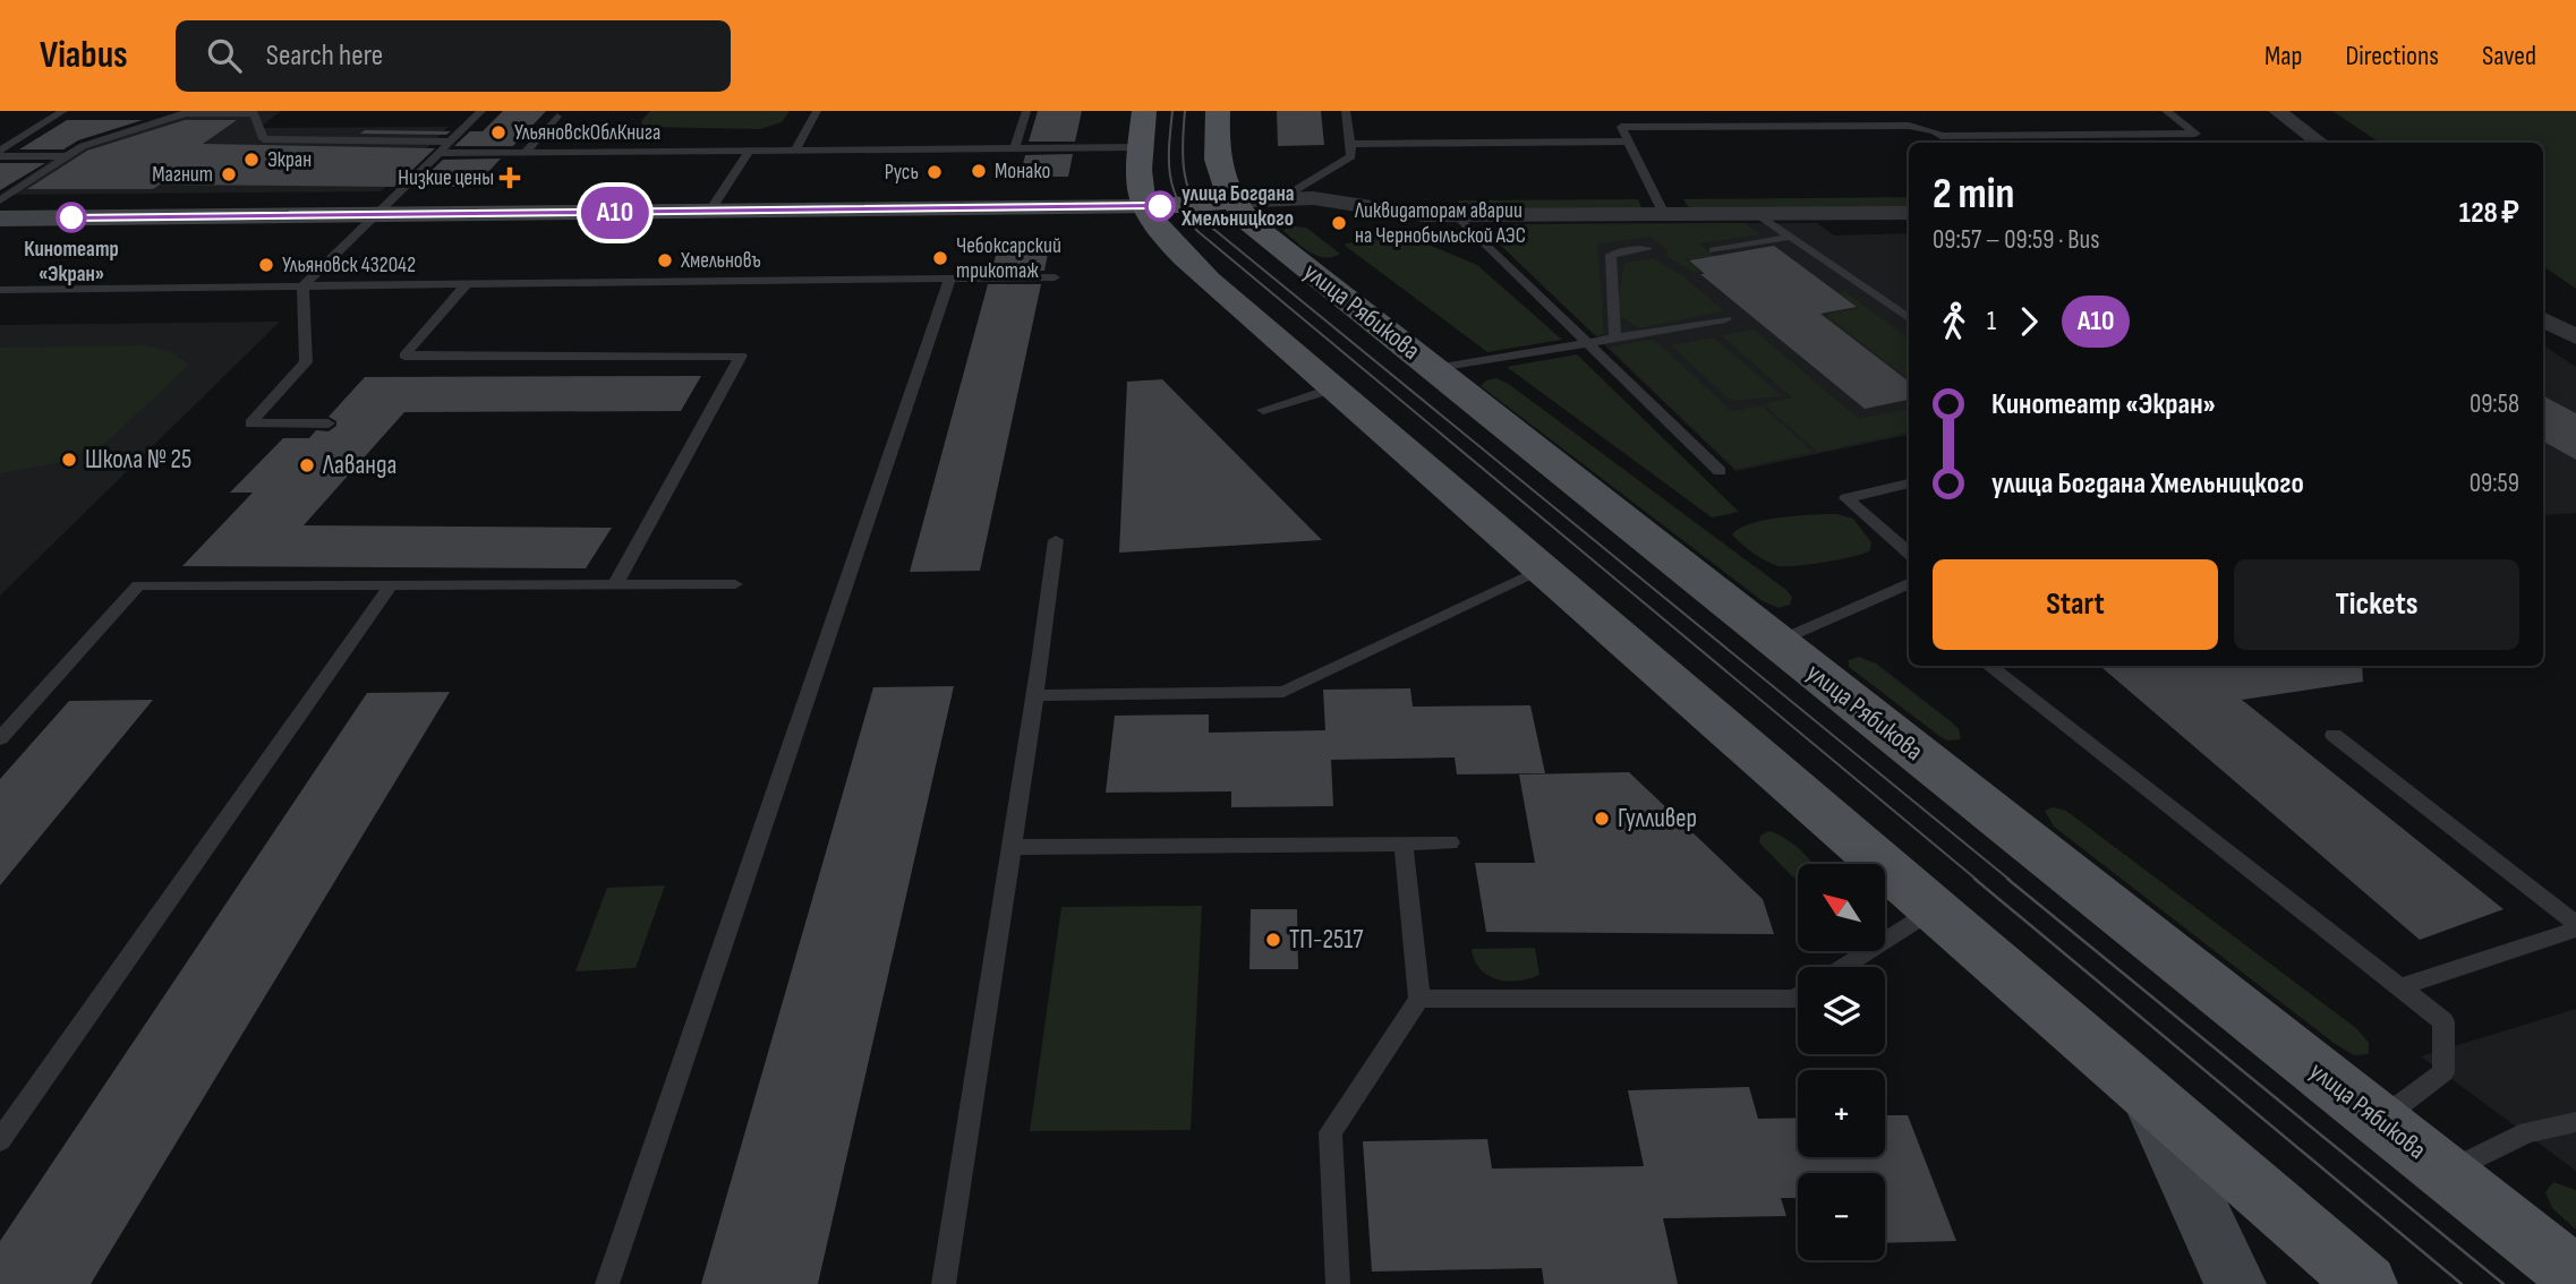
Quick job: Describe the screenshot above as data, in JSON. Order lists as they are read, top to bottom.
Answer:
{
  "streets": {
    "main road": ["улица Рябикова"]
  },
  "places": {
    "other": [
      "УльяновскОблКнига",
      "Экран",
      "Монако",
      "Русь",
      "Магнит",
      "улица Богдана Хмельницкого",
      "Кинотеатр «Экран»",
      "Ликвидаторам аварии на Чернобыльской АЭС",
      "Чебоксарский трикотаж",
      "Хмельновъ",
      "Ульяновск 432042",
      "Школа № 25",
      "Лаванда",
      "Гулливер",
      "ТП-2517"
    ],
    "health": ["Низкие цены"]
  },
  "lines": ["bus line А10"],
  "north": "top left",
  "page": {
    "header": "Viabus",
    "search": "Search here",
    "nav": ["Map", "Directions", "Saved"],
    "on_map": "А10",
    "heading": ["2 min", "09:57 – 09:59 · Bus", "128 ₽"],
    "legs": ["1", "А10"],
    "list": [
      {
        "name": "Кинотеатр «Экран»",
        "value": "09:58"
      },
      {
        "name": "улица Богдана Хмельницкого",
        "value": "09:59"
      }
    ],
    "buttons": ["Start", "Tickets"],
    "map_buttons": ["+", "−"]
  }
}
